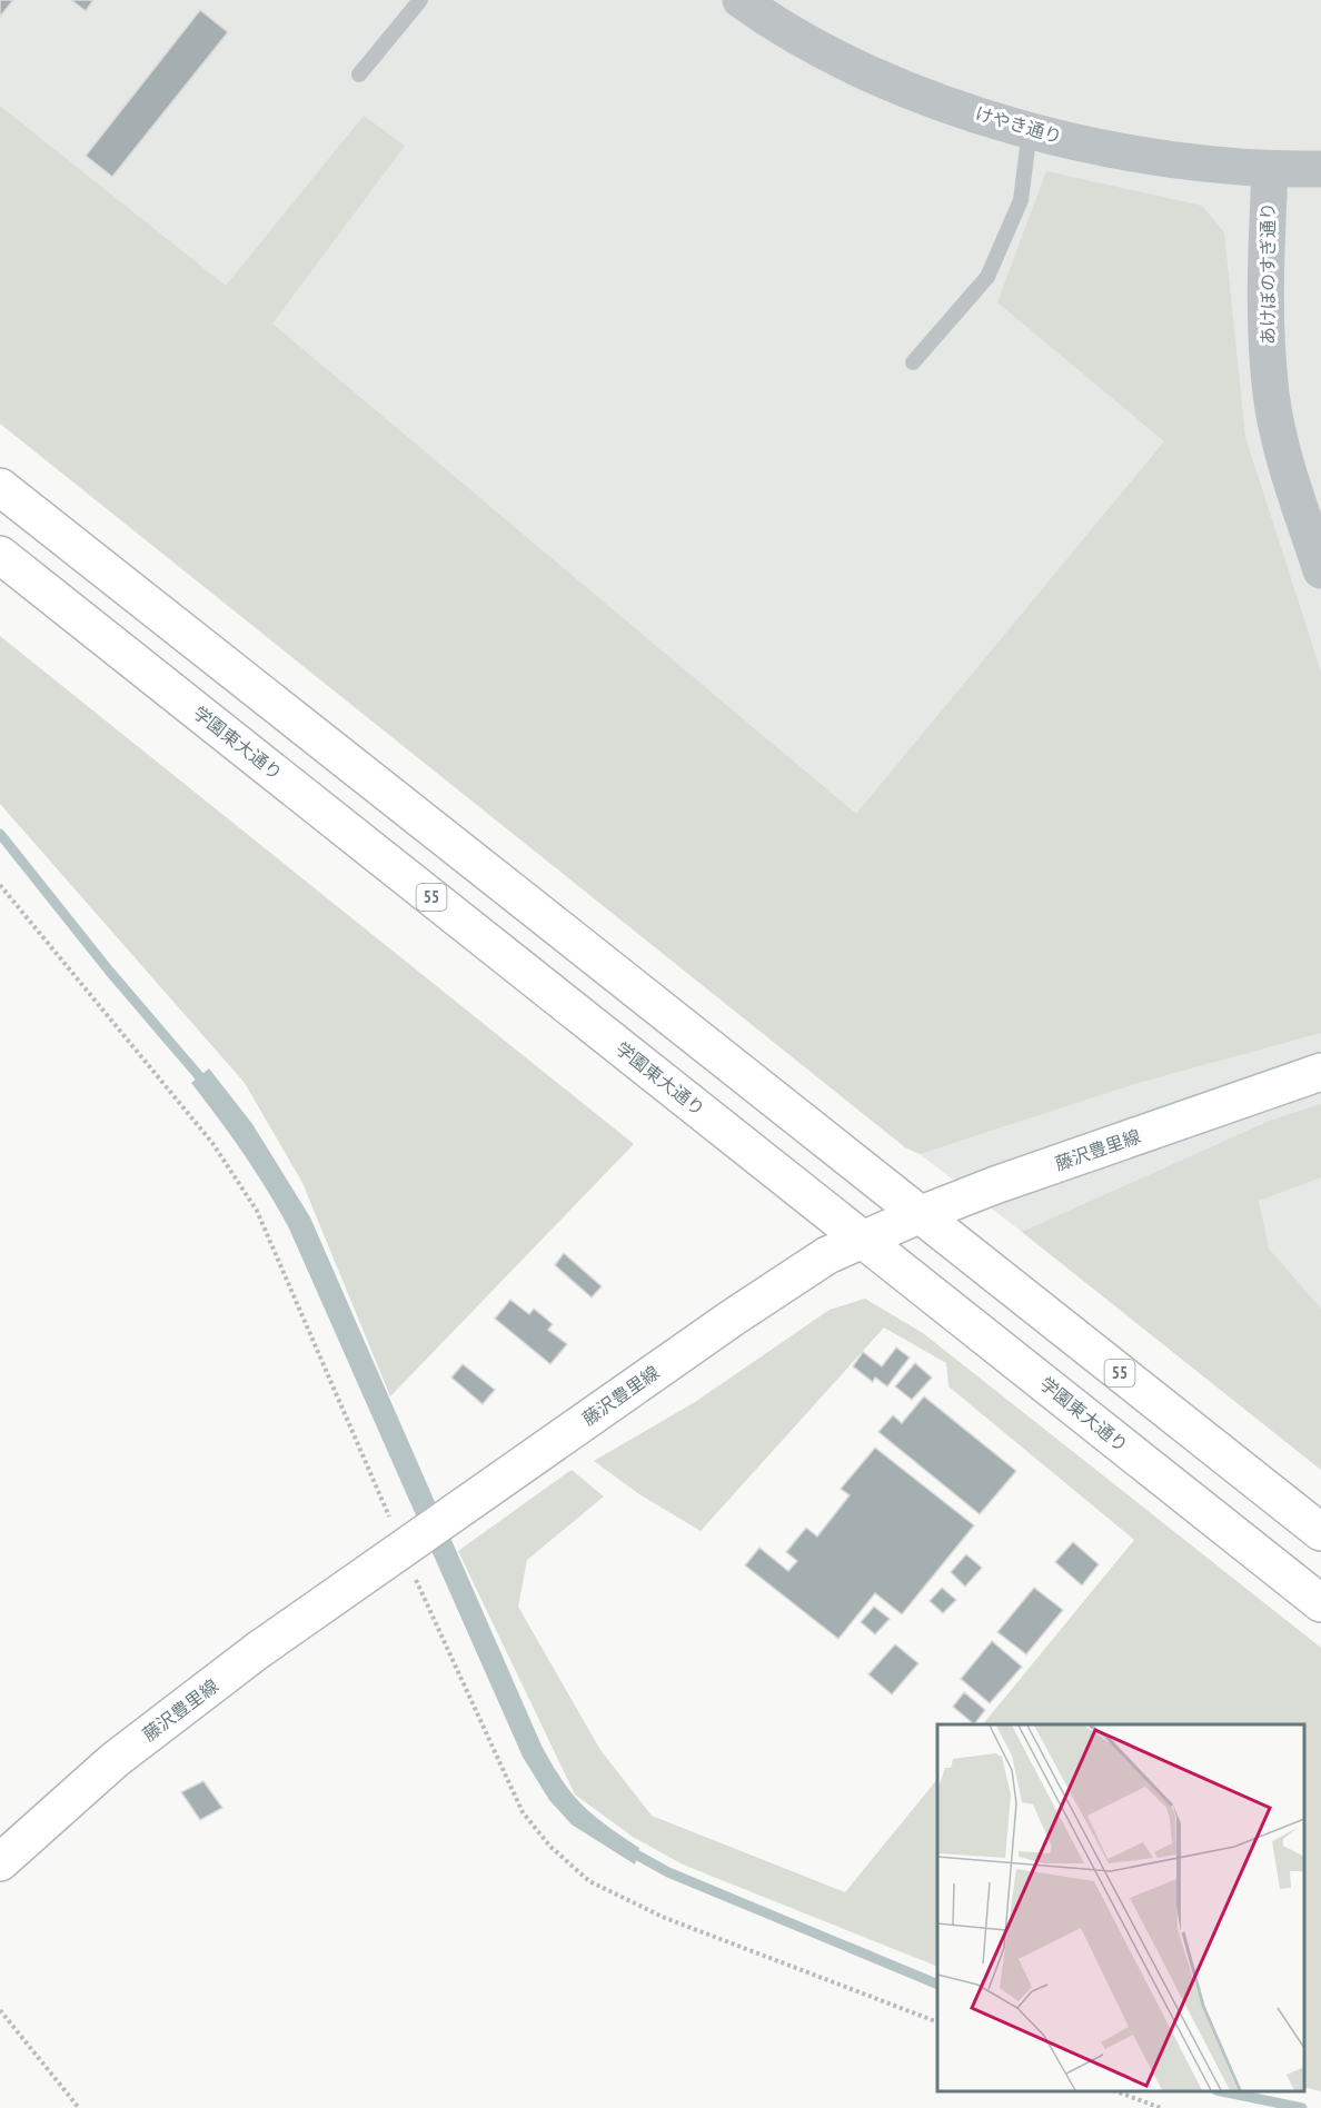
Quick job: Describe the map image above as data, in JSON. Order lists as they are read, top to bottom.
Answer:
{
  "streets": {
    "main road": ["学園東大通り", "55", "藤沢豊里線"],
    "street": ["けやき通り", "あけぼのすぎ通り"]
  },
  "crossings": [
    ["けやき通り", "あけぼのすぎ通り"],
    ["学園東大通り", "藤沢豊里線"],
    ["55", "藤沢豊里線"]
  ]
}
